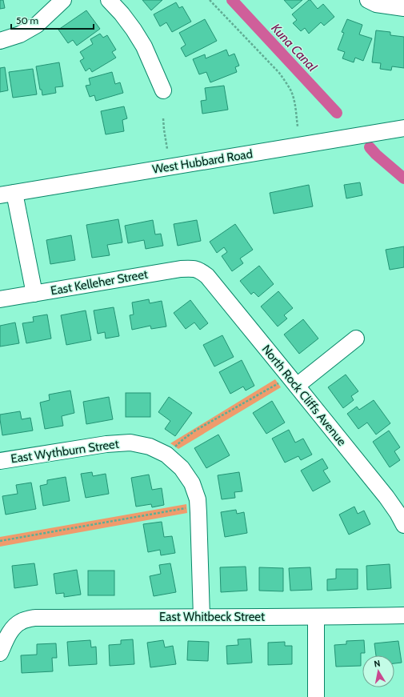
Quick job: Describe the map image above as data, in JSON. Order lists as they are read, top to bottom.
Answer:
{
  "streets": {
    "street": [
      "West Hubbard Road",
      "East Kelleher Street",
      "North Rock Cliffs Avenue",
      "East Wythburn Street",
      "East Whitbeck Street"
    ]
  },
  "crossings": [
    ["East Kelleher Street", "North Rock Cliffs Avenue"],
    ["East Wythburn Street", "East Whitbeck Street"]
  ],
  "water": ["Kuna Canal"],
  "scale_bar": "50 m",
  "north": "top"
}
